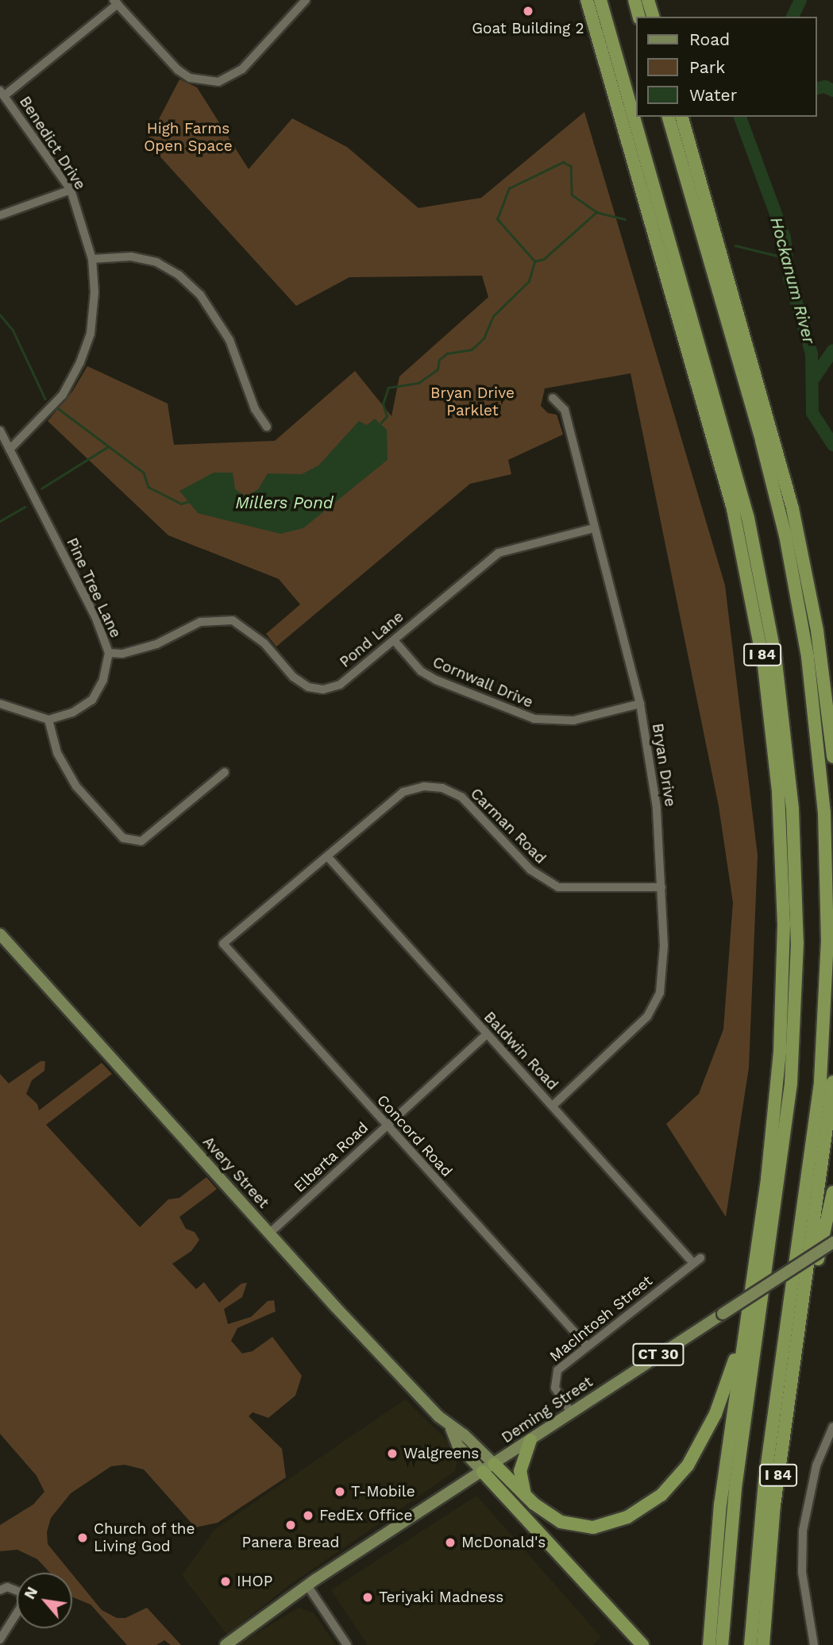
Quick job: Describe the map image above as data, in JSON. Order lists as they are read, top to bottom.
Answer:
{
  "streets": {
    "highway": ["I 84"],
    "main road": ["Avery Street", "CT 30", "Deming Street"],
    "street": [
      "Benedict Drive",
      "Pine Tree Lane",
      "Pond Lane",
      "Cornwall Drive",
      "Bryan Drive",
      "Carman Road",
      "Baldwin Road",
      "Concord Road",
      "Elberta Road",
      "MacIntosh Street"
    ]
  },
  "crossings": [
    ["Benedict Drive", "Pine Tree Lane"],
    ["Pine Tree Lane", "Pond Lane"],
    ["Pond Lane", "Cornwall Drive"],
    ["Pond Lane", "Bryan Drive"],
    ["Cornwall Drive", "Bryan Drive"],
    ["Bryan Drive", "Carman Road"],
    ["Bryan Drive", "Baldwin Road"],
    ["Carman Road", "Baldwin Road"],
    ["Carman Road", "Concord Road"],
    ["Baldwin Road", "Elberta Road"],
    ["Baldwin Road", "MacIntosh Street"],
    ["Concord Road", "Elberta Road"],
    ["Concord Road", "MacIntosh Street"],
    ["Elberta Road", "Avery Street"],
    ["Avery Street", "Deming Street"],
    ["MacIntosh Street", "Deming Street"]
  ],
  "water": ["Hockanum River", "Millers Pond"],
  "parks": ["High Farms Open Space", "Bryan Drive Parklet"],
  "places": [
    "Goat Building 2",
    "Walgreens",
    "T-Mobile",
    "FedEx Office",
    "Panera Bread",
    "Church of the Living God",
    "McDonald's",
    "IHOP",
    "Teriyaki Madness"
  ],
  "legend": ["Road", "Park", "Water"],
  "north": "top left"
}
